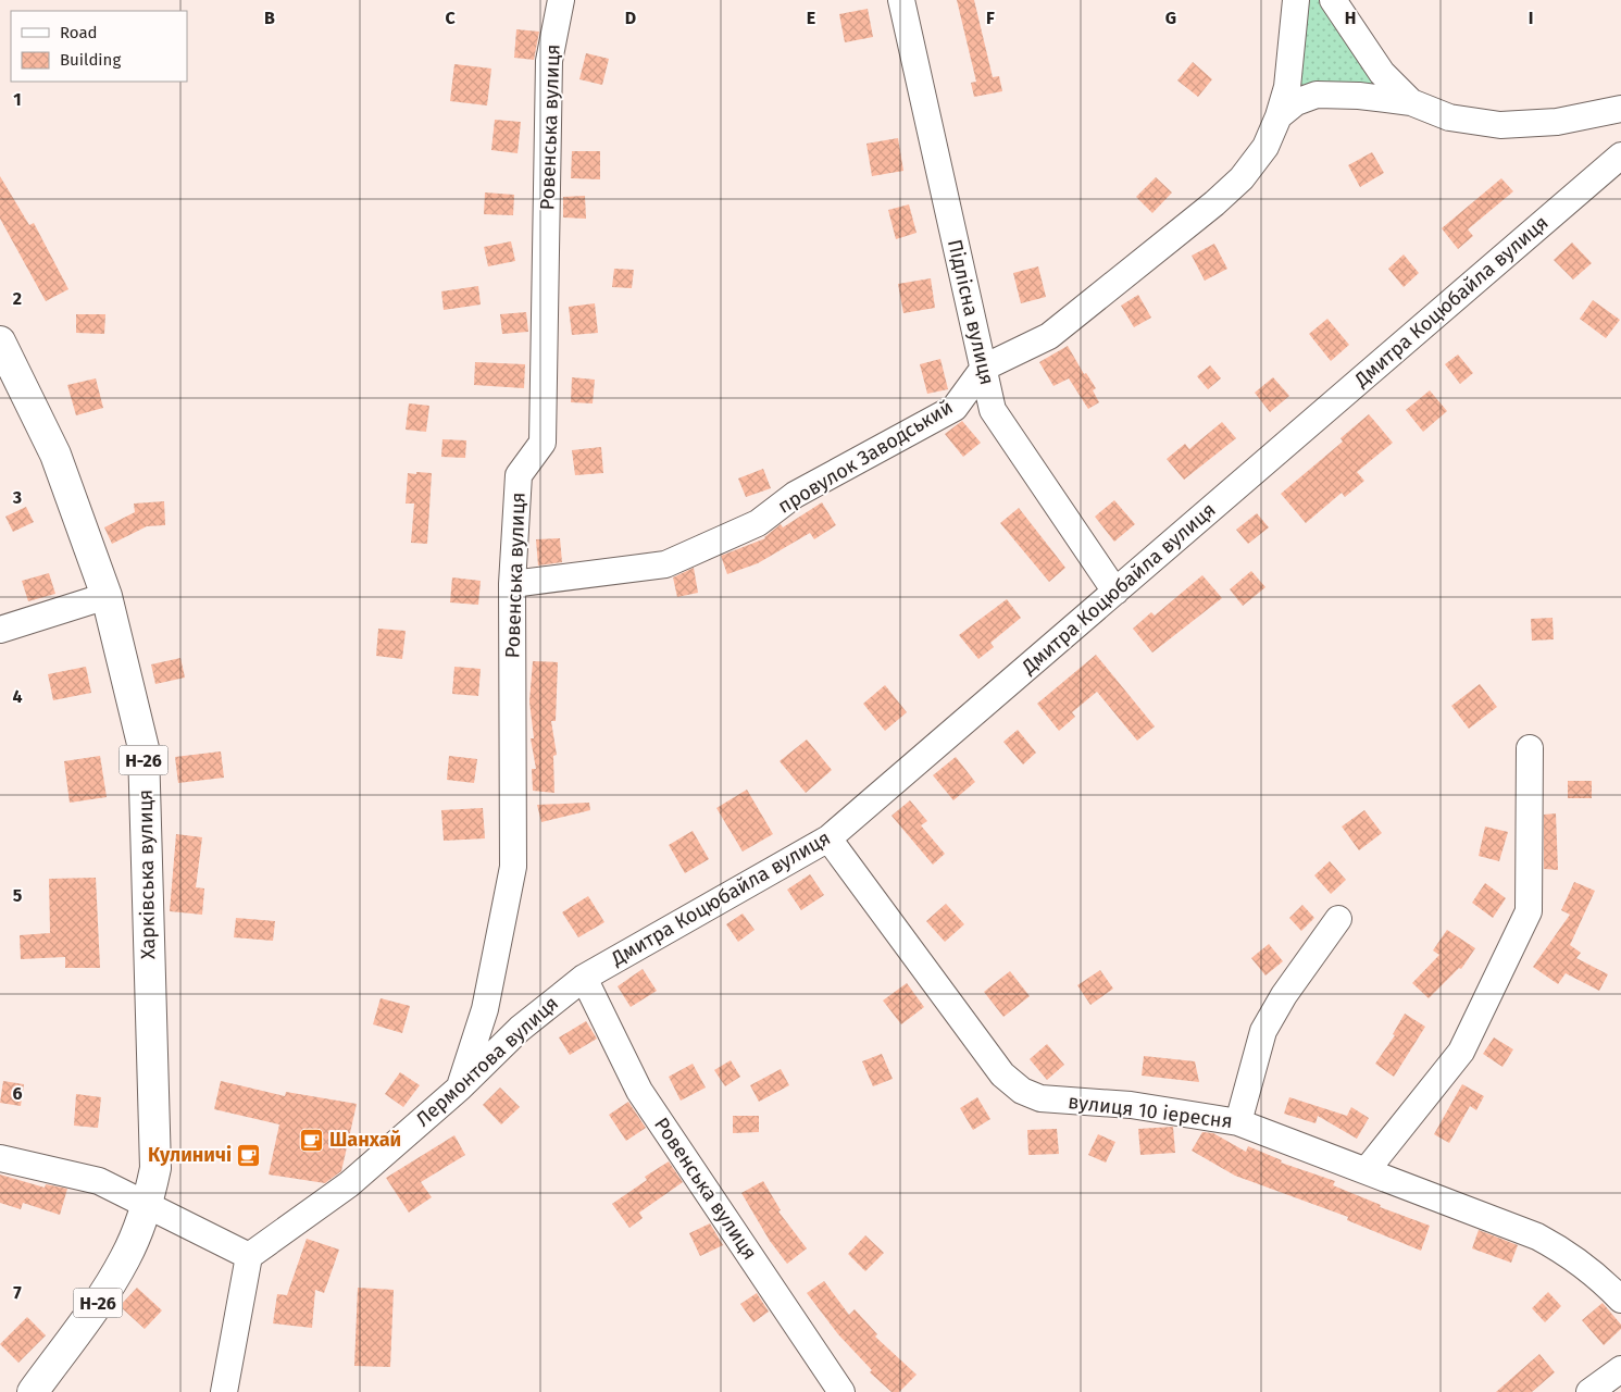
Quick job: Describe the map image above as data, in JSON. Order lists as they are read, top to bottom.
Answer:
{
  "streets": {
    "main road": ["Н-26", "Харківська вулиця"],
    "street": [
      "Ровенська вулиця",
      "Дмитра Коцюбайла вулиця",
      "Підлісна вулиця",
      "провулок Заводський",
      "Лермонтова вулиця",
      "вулиця 10 іересня"
    ]
  },
  "crossings": [
    ["Ровенська вулиця", "Дмитра Коцюбайла вулиця"],
    ["Ровенська вулиця", "провулок Заводський"],
    ["Ровенська вулиця", "Лермонтова вулиця"],
    ["Дмитра Коцюбайла вулиця", "Підлісна вулиця"],
    ["Дмитра Коцюбайла вулиця", "Лермонтова вулиця"],
    ["Дмитра Коцюбайла вулиця", "вулиця 10 іересня"],
    ["Підлісна вулиця", "провулок Заводський"],
    ["Н-26", "Харківська вулиця"]
  ],
  "places": {
    "cafe": ["Шанхай", "Кулиничі"]
  },
  "legend": ["Road", "Building"],
  "grid": {
    "columns": [
      "B",
      "C",
      "D",
      "E",
      "F",
      "G",
      "H",
      "I"
    ],
    "rows": [
      "1",
      "2",
      "3",
      "4",
      "5",
      "6",
      "7"
    ]
  }
}
